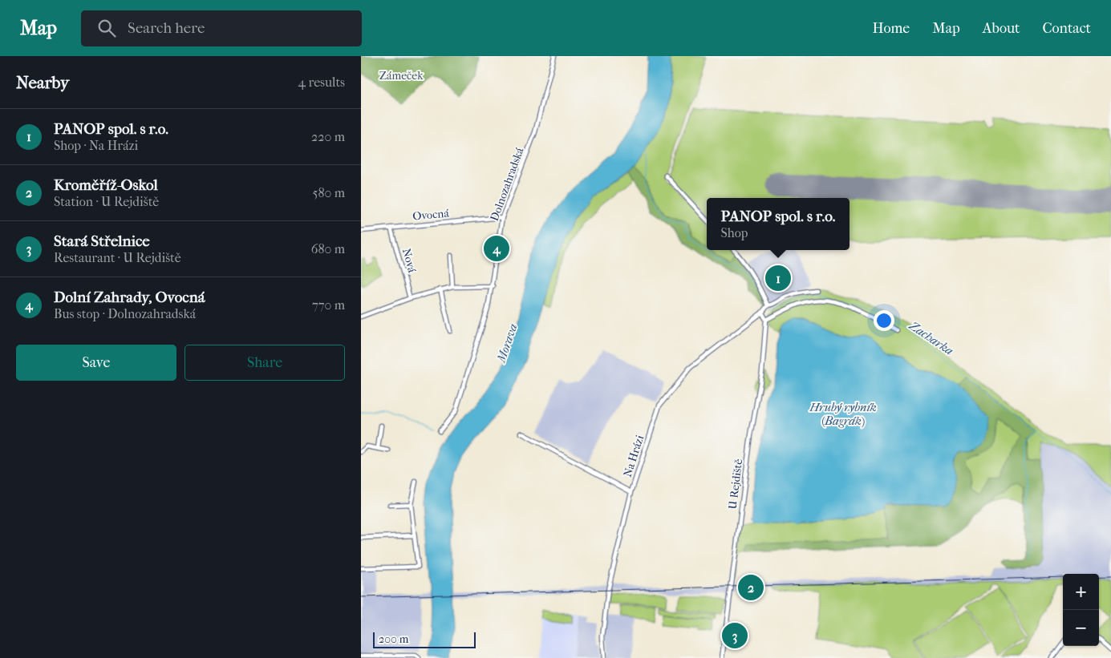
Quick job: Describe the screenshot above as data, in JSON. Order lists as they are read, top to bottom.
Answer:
{
  "streets": {
    "street": [
      "Dolnozahradská",
      "Ovocná",
      "Nová",
      "Na Hrázi",
      "U Rejdiště"
    ]
  },
  "crossings": [
    ["Dolnozahradská", "Ovocná"],
    ["Ovocná", "Nová"]
  ],
  "water": ["Zacharka", "Morava", "Hrubý rybník (Bagrák)"],
  "parks": ["Zámeček"],
  "scale_bar": "200 m",
  "page": {
    "header": "Map",
    "search": "Search here",
    "nav": [
      "Home",
      "Map",
      "About",
      "Contact"
    ],
    "heading": ["Nearby", "4 results"],
    "list": [
      {
        "mark": "1",
        "name": "PANOP spol. s r.o.",
        "note": "Shop · Na Hrázi",
        "value": "220 m"
      },
      {
        "mark": "2",
        "name": "Kroměříž-Oskol",
        "note": "Station · U Rejdiště",
        "value": "580 m"
      },
      {
        "mark": "3",
        "name": "Stará Střelnice",
        "note": "Restaurant · U Rejdiště",
        "value": "680 m"
      },
      {
        "mark": "4",
        "name": "Dolní Zahrady, Ovocná",
        "note": "Bus stop · Dolnozahradská",
        "value": "770 m"
      }
    ],
    "popup": ["PANOP spol. s r.o.", "Shop"],
    "pins": [
      "4",
      "1",
      "2",
      "3"
    ],
    "buttons": ["Save", "Share"],
    "map_buttons": ["+", "−"],
    "scale": "200 m"
  }
}
